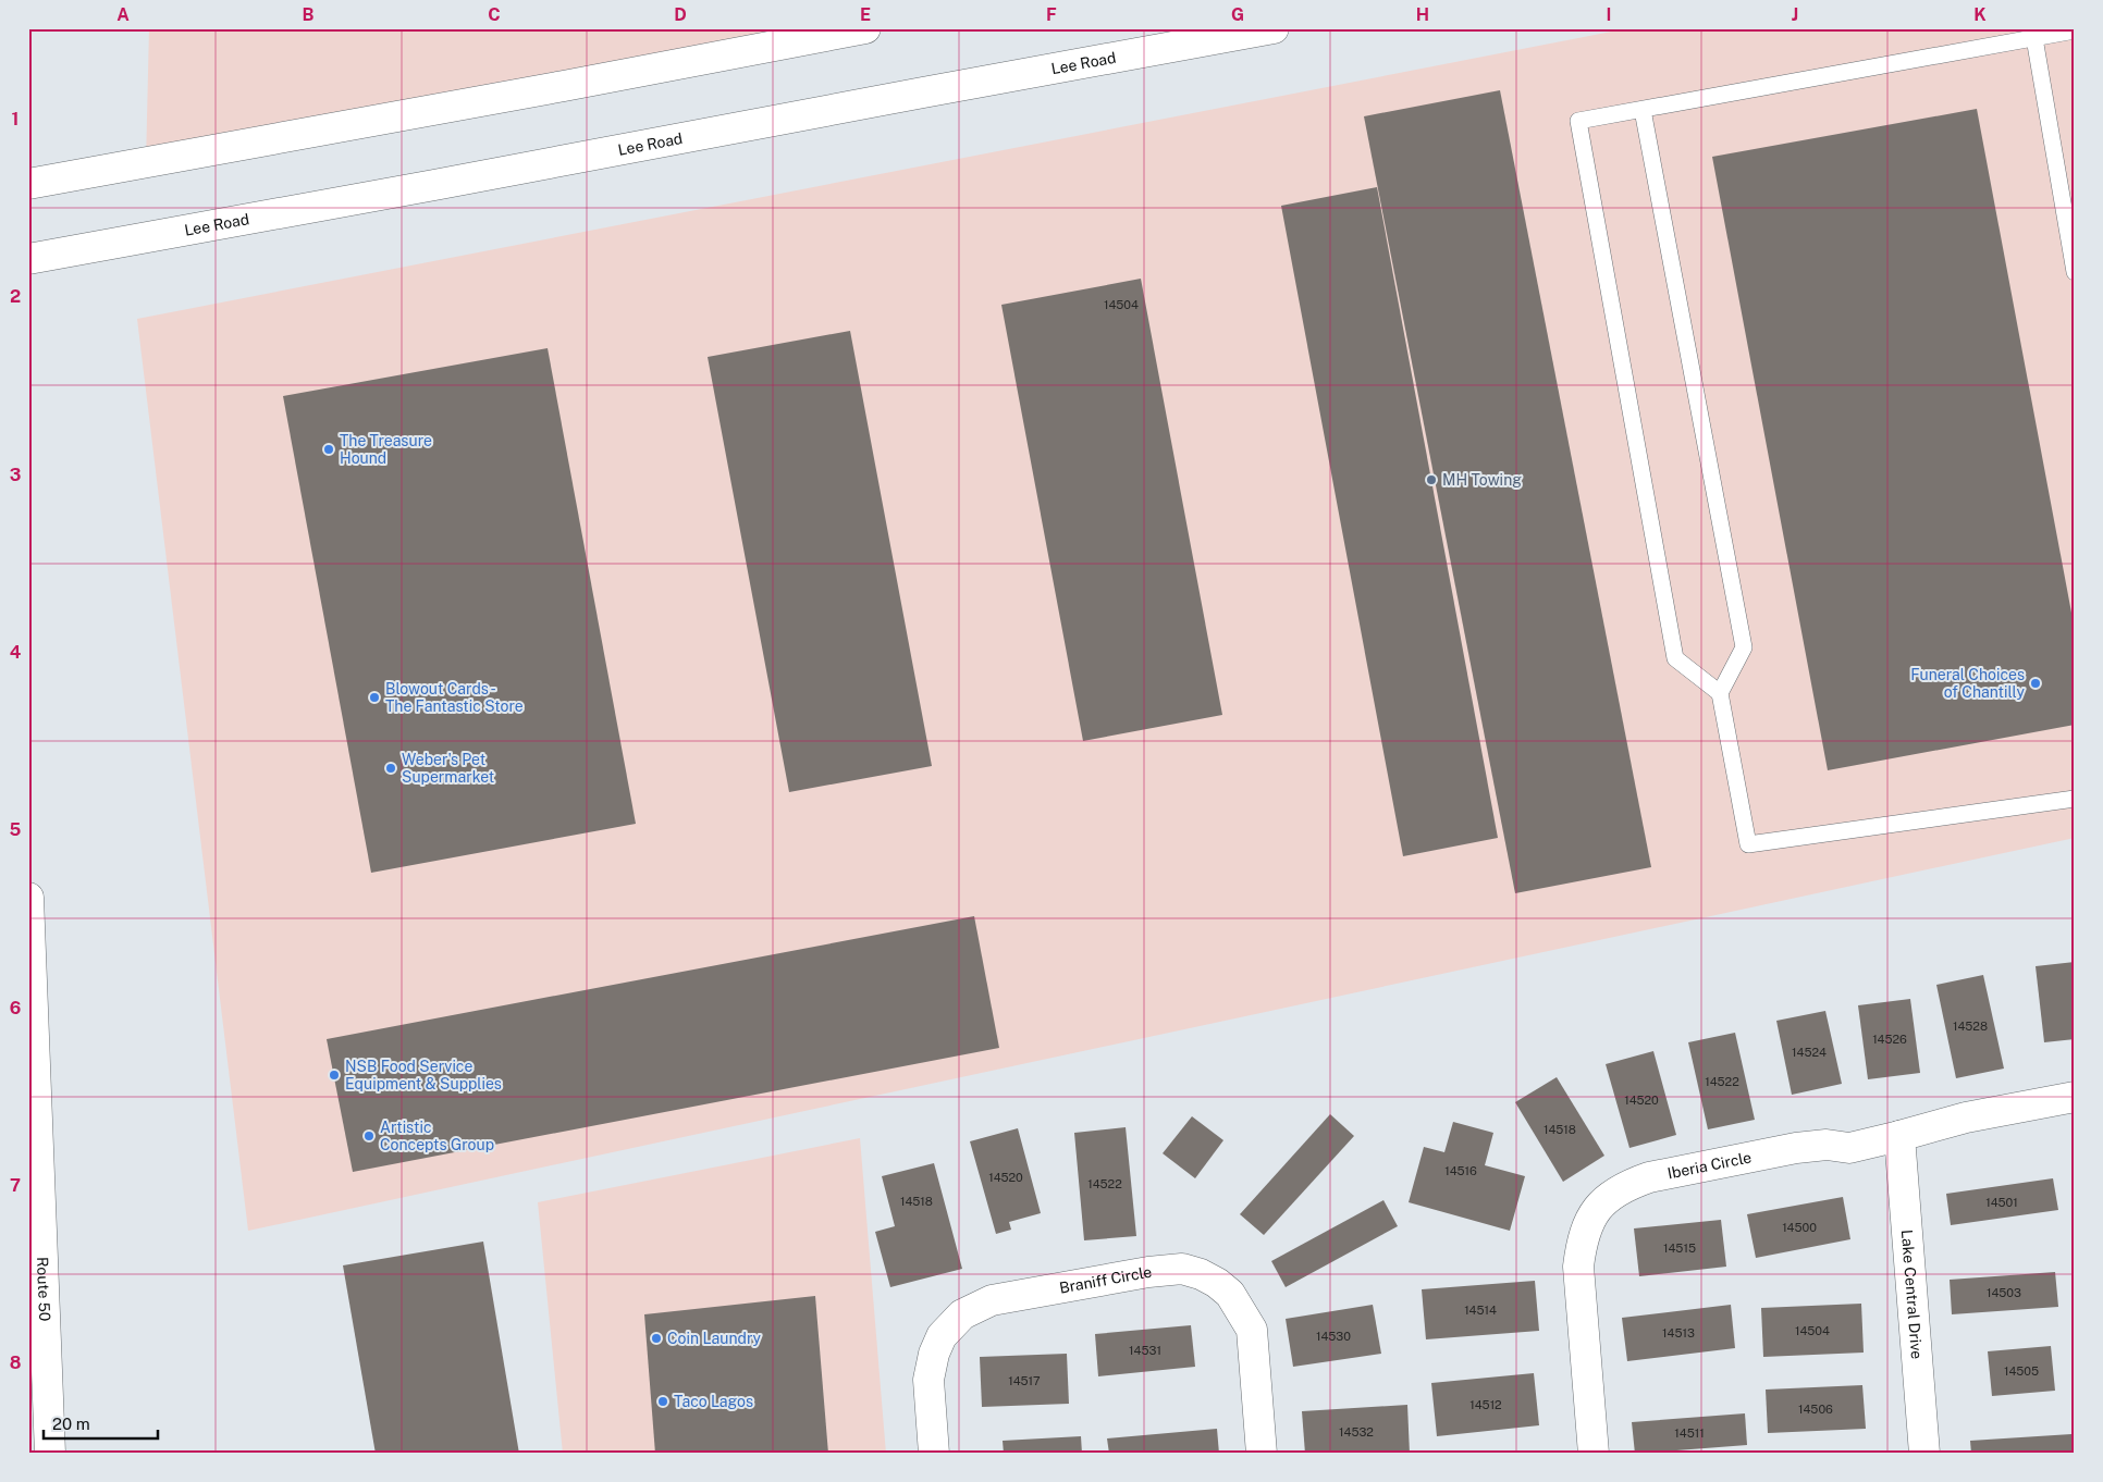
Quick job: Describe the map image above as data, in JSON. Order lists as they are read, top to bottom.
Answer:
{
  "streets": {
    "main road": [
      "Lee Road",
      "Iberia Circle",
      "Braniff Circle",
      "Route 50",
      "Lake Central Drive"
    ]
  },
  "crossings": [
    ["Iberia Circle", "Lake Central Drive"]
  ],
  "places": [
    "The Treasure Hound",
    "MH Towing",
    "Funeral Choices of Chantilly",
    "Blowout Cards - The Fantastic Store",
    "Weber's Pet Supermarket",
    "NSB Food Service Equipment & Supplies",
    "Artistic Concepts Group",
    "Coin Laundry",
    "Taco Lagos"
  ],
  "house_numbers": [
    "14504",
    "14528",
    "14526",
    "14524",
    "14522",
    "14520",
    "14518",
    "14516",
    "14520",
    "14522",
    "14518",
    "14501",
    "14500",
    "14515",
    "14503",
    "14514",
    "14504",
    "14513",
    "14530",
    "14531",
    "14505",
    "14517",
    "14512",
    "14506",
    "14532",
    "14511"
  ],
  "scale_bar": "20 m",
  "grid": {
    "columns": [
      "A",
      "B",
      "C",
      "D",
      "E",
      "F",
      "G",
      "H",
      "I",
      "J",
      "K"
    ],
    "rows": [
      "1",
      "2",
      "3",
      "4",
      "5",
      "6",
      "7",
      "8"
    ]
  }
}
